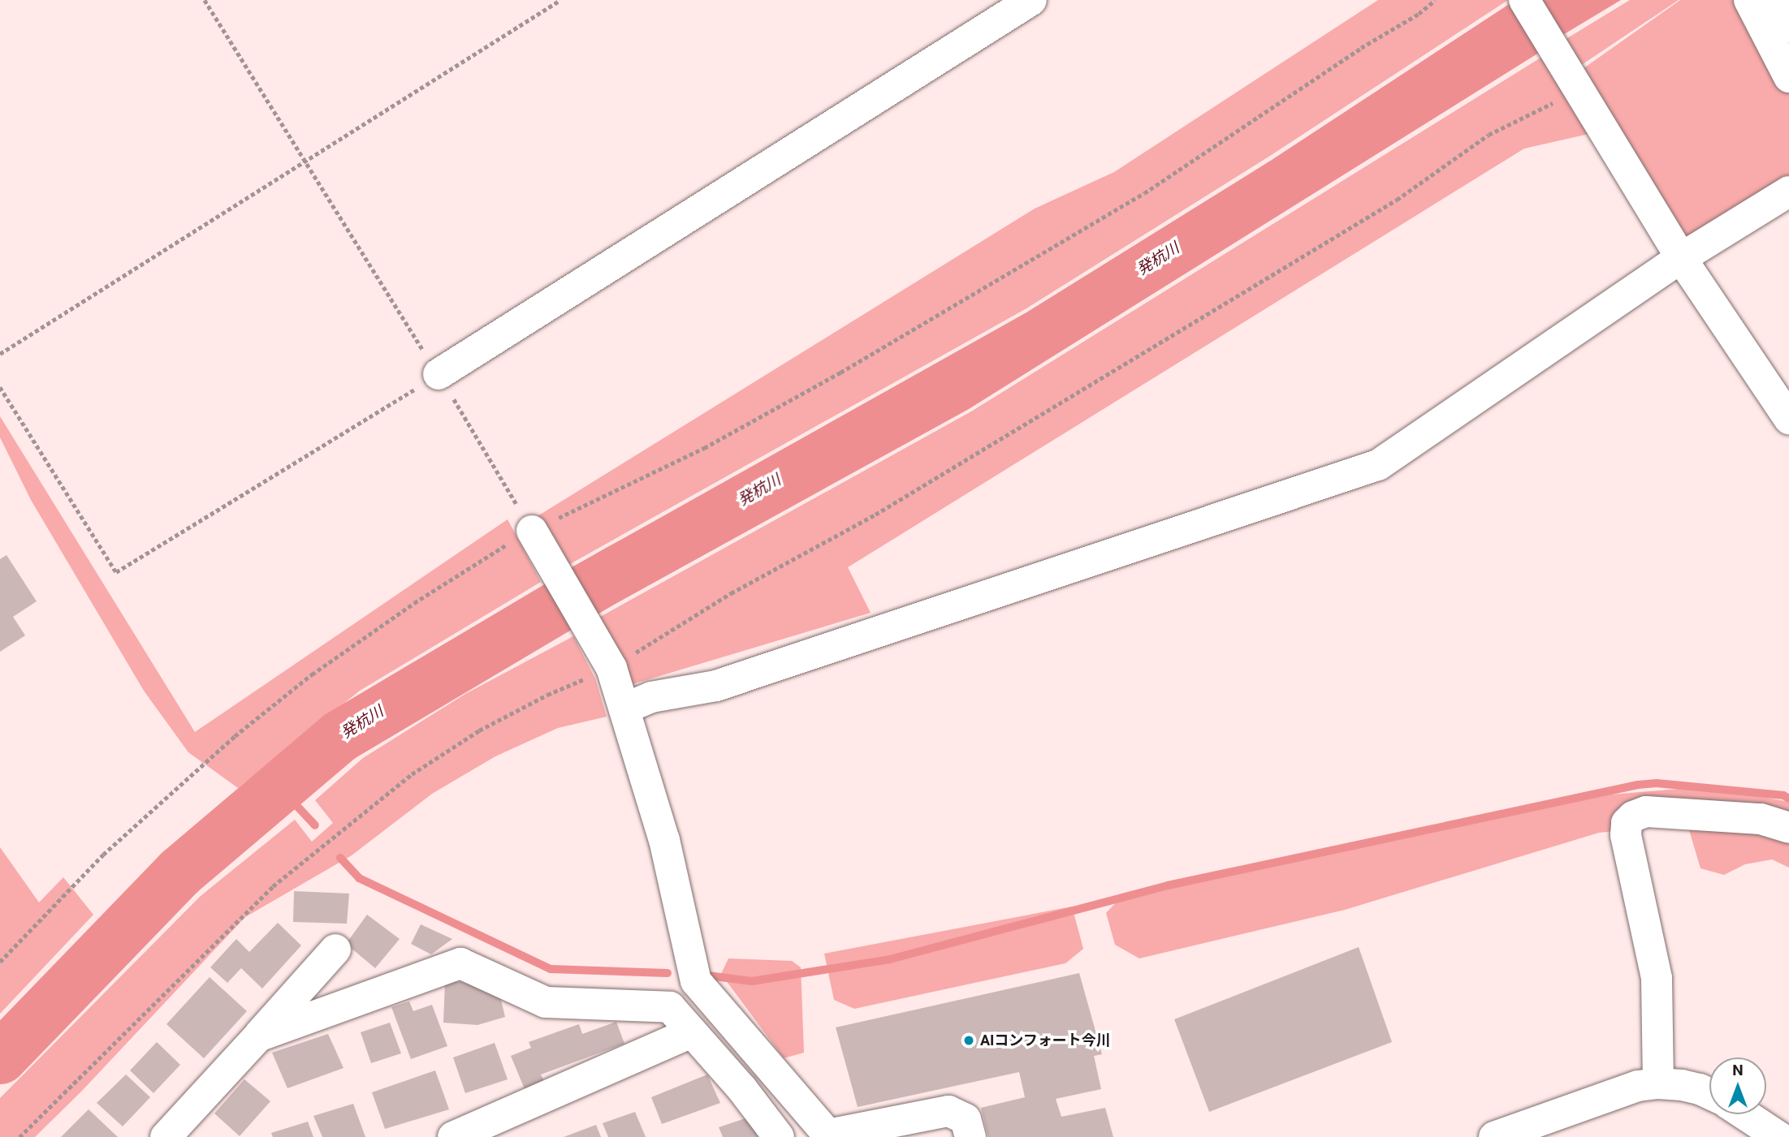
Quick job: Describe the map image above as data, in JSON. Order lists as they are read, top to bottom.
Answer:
{
  "water": ["発杭川"],
  "places": ["AIコンフォート今川"],
  "north": "top"
}
